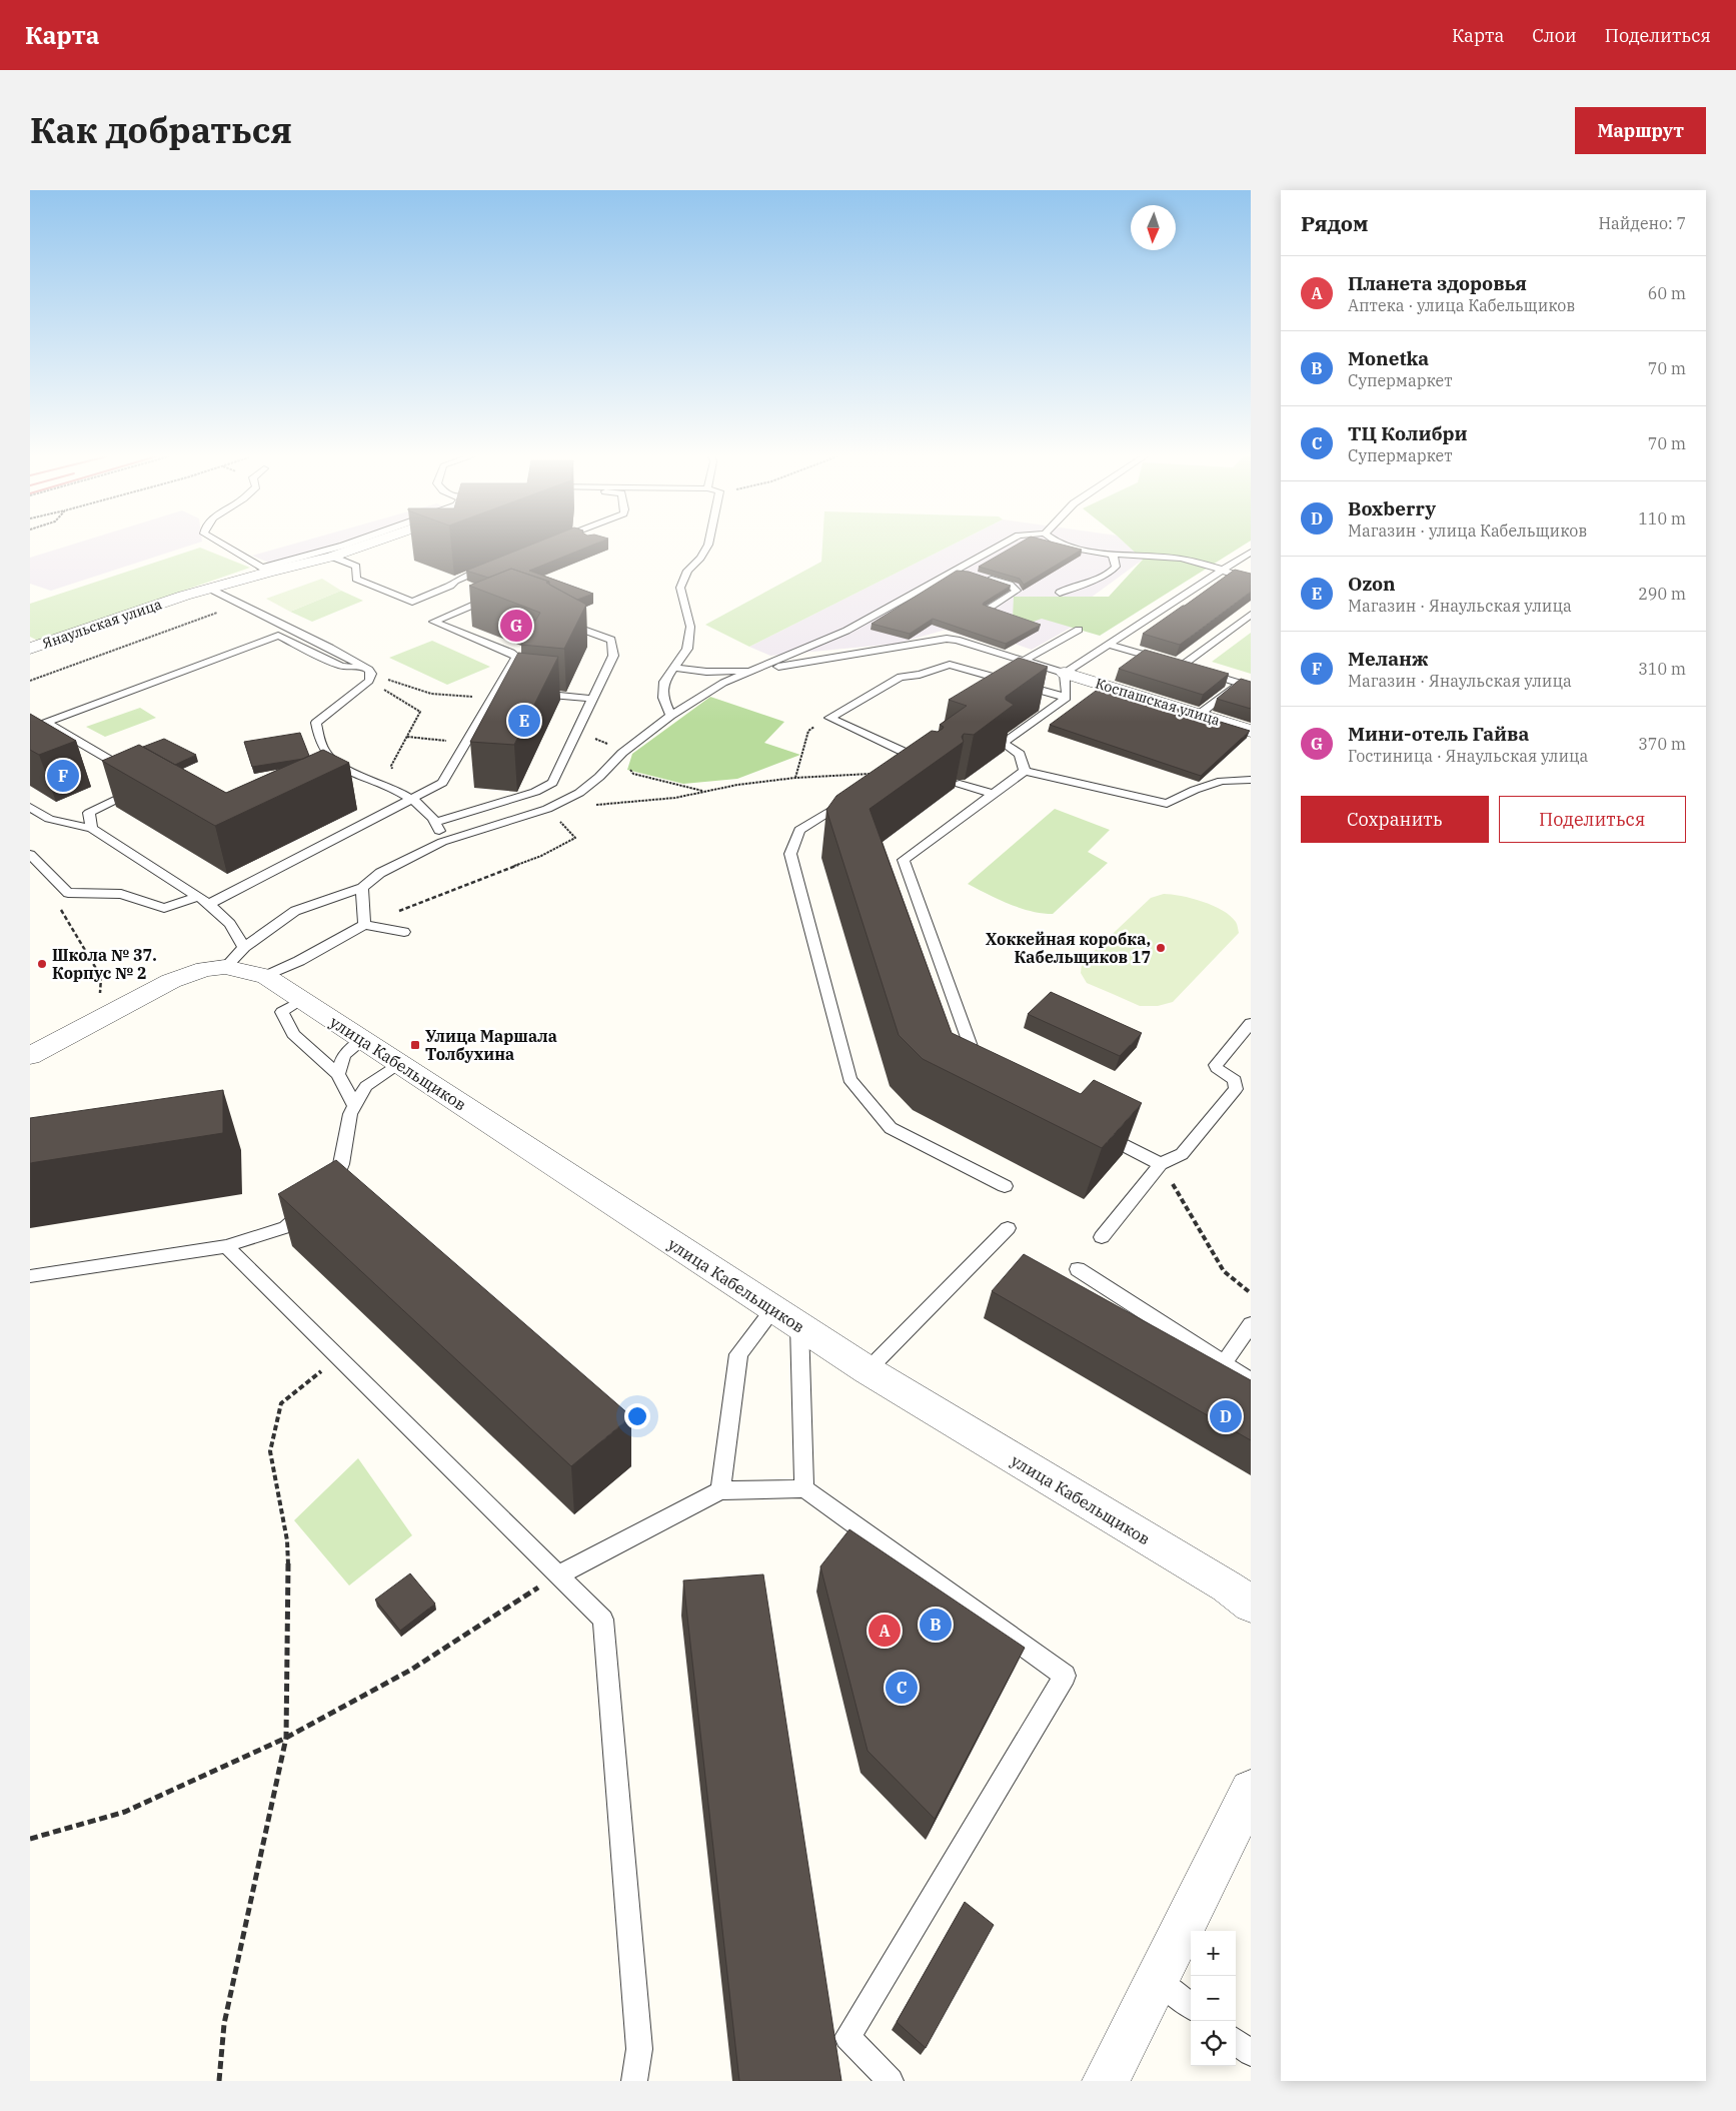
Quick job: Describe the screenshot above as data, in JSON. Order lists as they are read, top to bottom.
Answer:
{
  "streets": {
    "street": ["Янаульская улица", "Коспашская улица", "улица Кабельщиков"]
  },
  "places": {
    "other": ["Хоккейная коробка, Кабельщиков 17", "Школа № 37. Корпус № 2"],
    "transit": ["Улица Маршала Толбухина"]
  },
  "north": "bottom",
  "page": {
    "header": "Карта",
    "nav": ["Карта", "Слои", "Поделиться"],
    "title": "Как добраться",
    "buttons": [
      "Маршрут",
      ["Сохранить", "Поделиться"]
    ],
    "heading": ["Рядом", "Найдено: 7"],
    "list": [
      {
        "mark": "A",
        "name": "Планета здоровья",
        "note": "Аптека · улица Кабельщиков",
        "value": "60 m"
      },
      {
        "mark": "B",
        "name": "Monetka",
        "note": "Супермаркет",
        "value": "70 m"
      },
      {
        "mark": "C",
        "name": "ТЦ Колибри",
        "note": "Супермаркет",
        "value": "70 m"
      },
      {
        "mark": "D",
        "name": "Boxberry",
        "note": "Магазин · улица Кабельщиков",
        "value": "110 m"
      },
      {
        "mark": "E",
        "name": "Ozon",
        "note": "Магазин · Янаульская улица",
        "value": "290 m"
      },
      {
        "mark": "F",
        "name": "Меланж",
        "note": "Магазин · Янаульская улица",
        "value": "310 m"
      },
      {
        "mark": "G",
        "name": "Мини-отель Гайва",
        "note": "Гостиница · Янаульская улица",
        "value": "370 m"
      }
    ],
    "pins": [
      "G",
      "E",
      "F",
      "D",
      "B",
      "A",
      "C"
    ],
    "map_buttons": ["+", "−"]
  }
}
